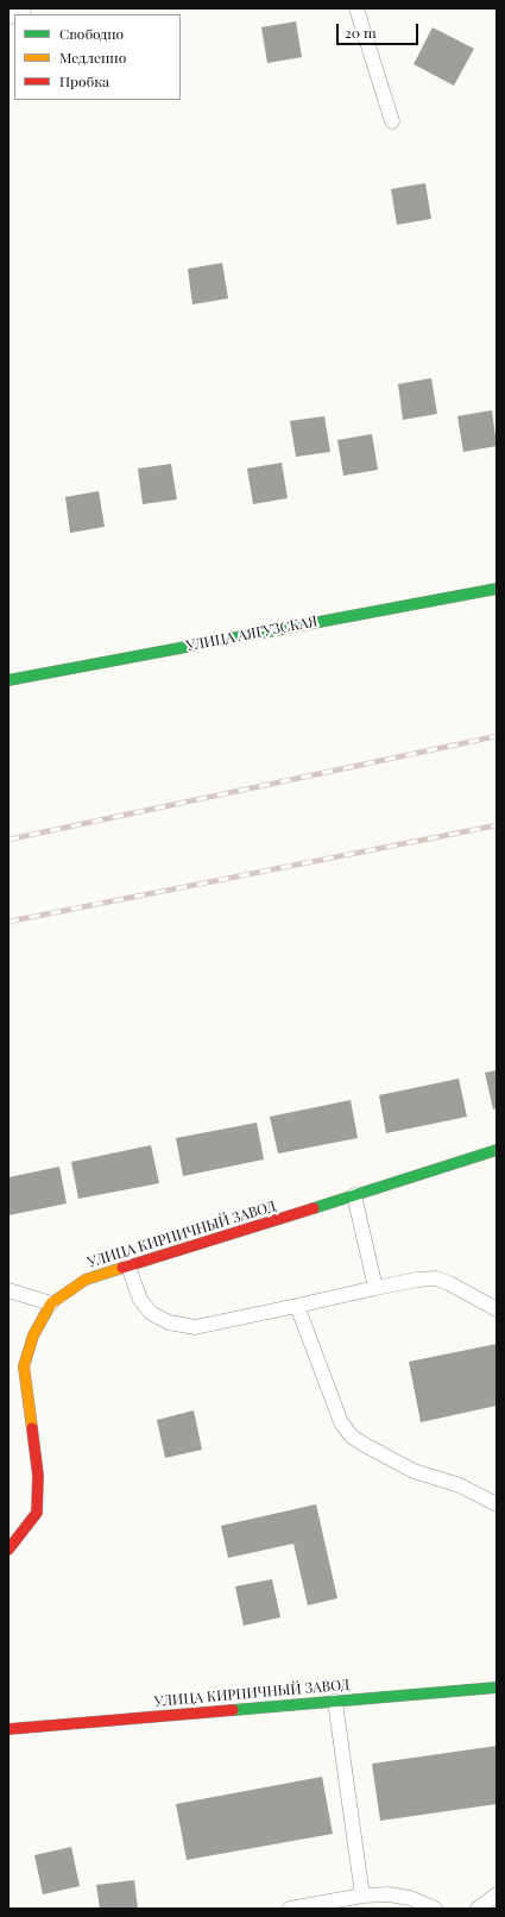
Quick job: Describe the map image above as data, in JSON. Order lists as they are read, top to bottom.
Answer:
{
  "streets": {
    "street": ["УЛИЦА АЯГУЗСКАЯ", "УЛИЦА КИРПИЧНЫЙ ЗАВОД"]
  },
  "legend": ["Свободно", "Медленно", "Пробка"],
  "scale_bar": "20 m"
}
